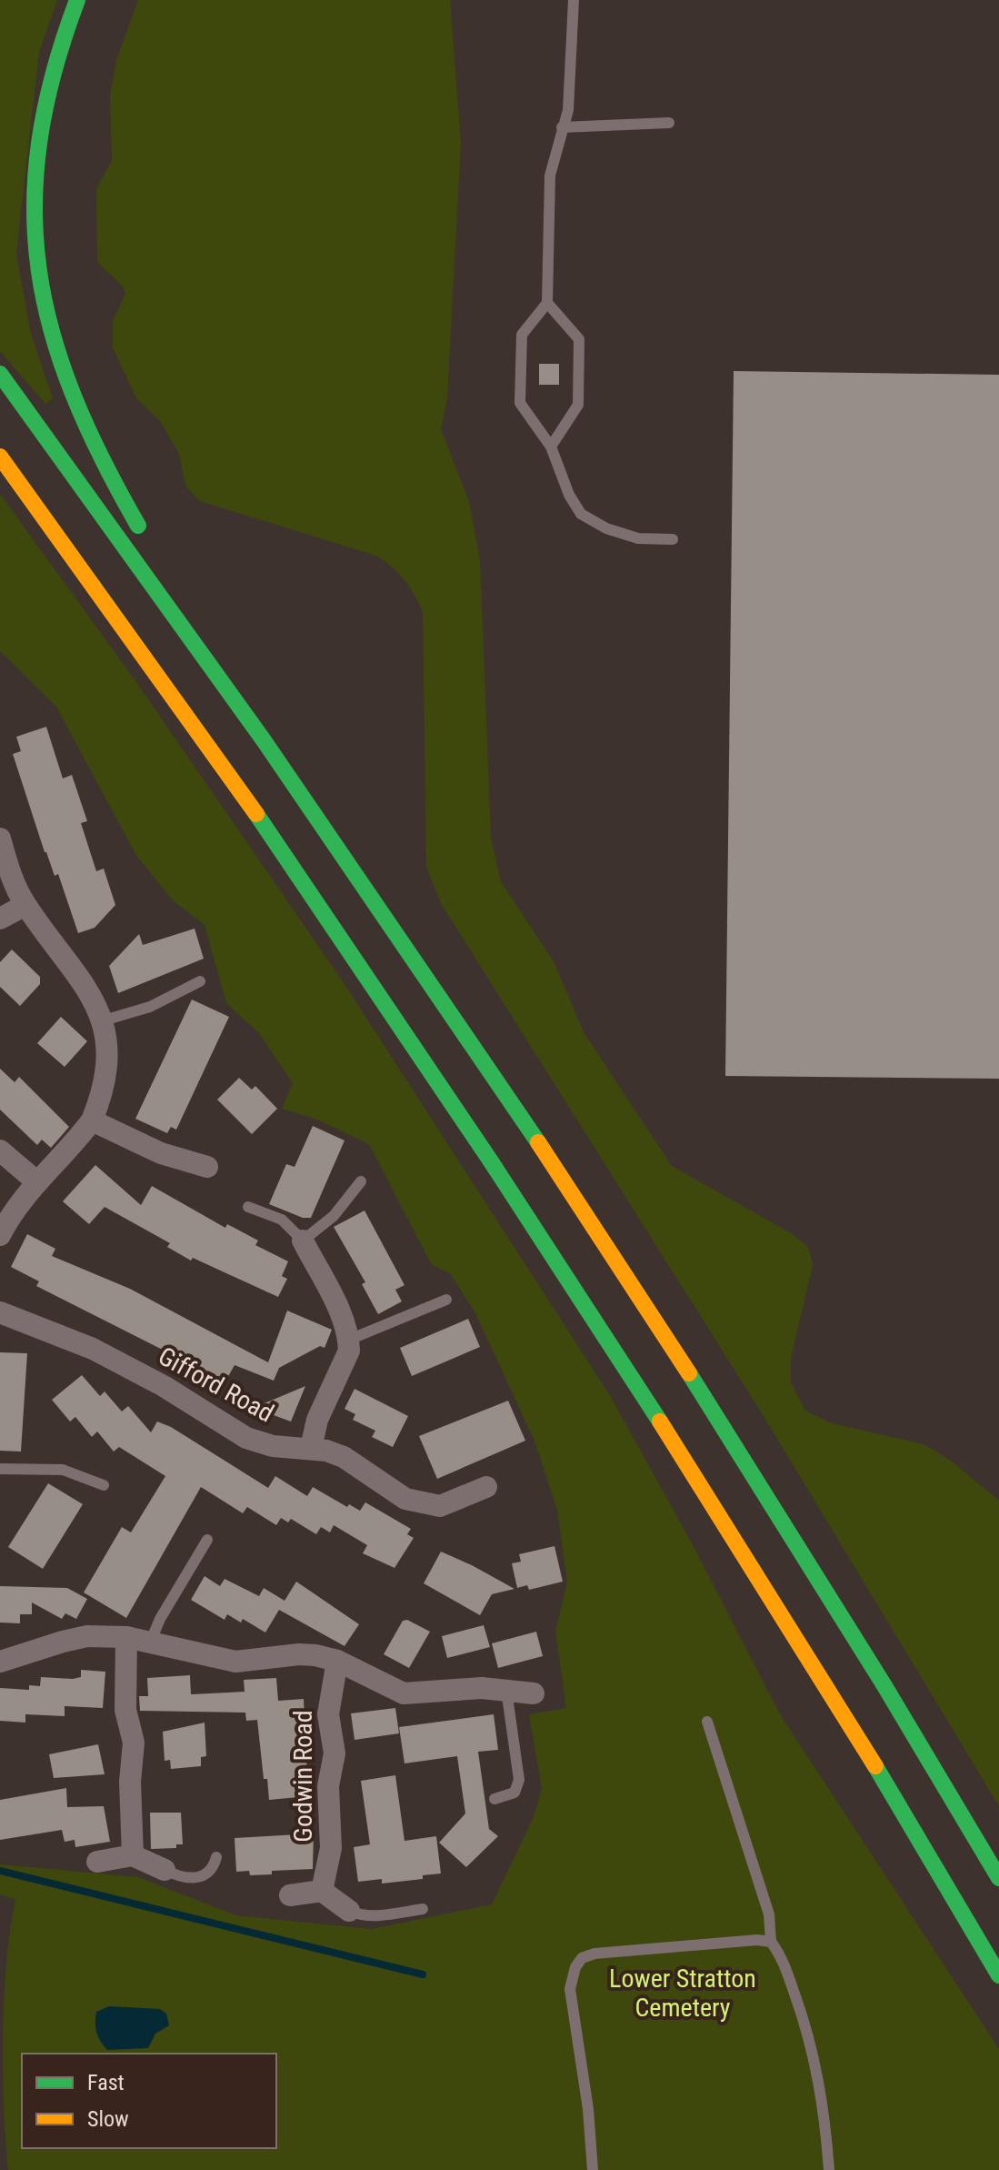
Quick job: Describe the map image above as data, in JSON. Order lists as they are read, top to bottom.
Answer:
{
  "streets": {
    "street": ["Gifford Road", "Godwin Road"]
  },
  "parks": ["Lower Stratton Cemetery"],
  "legend": ["Fast", "Slow"]
}
